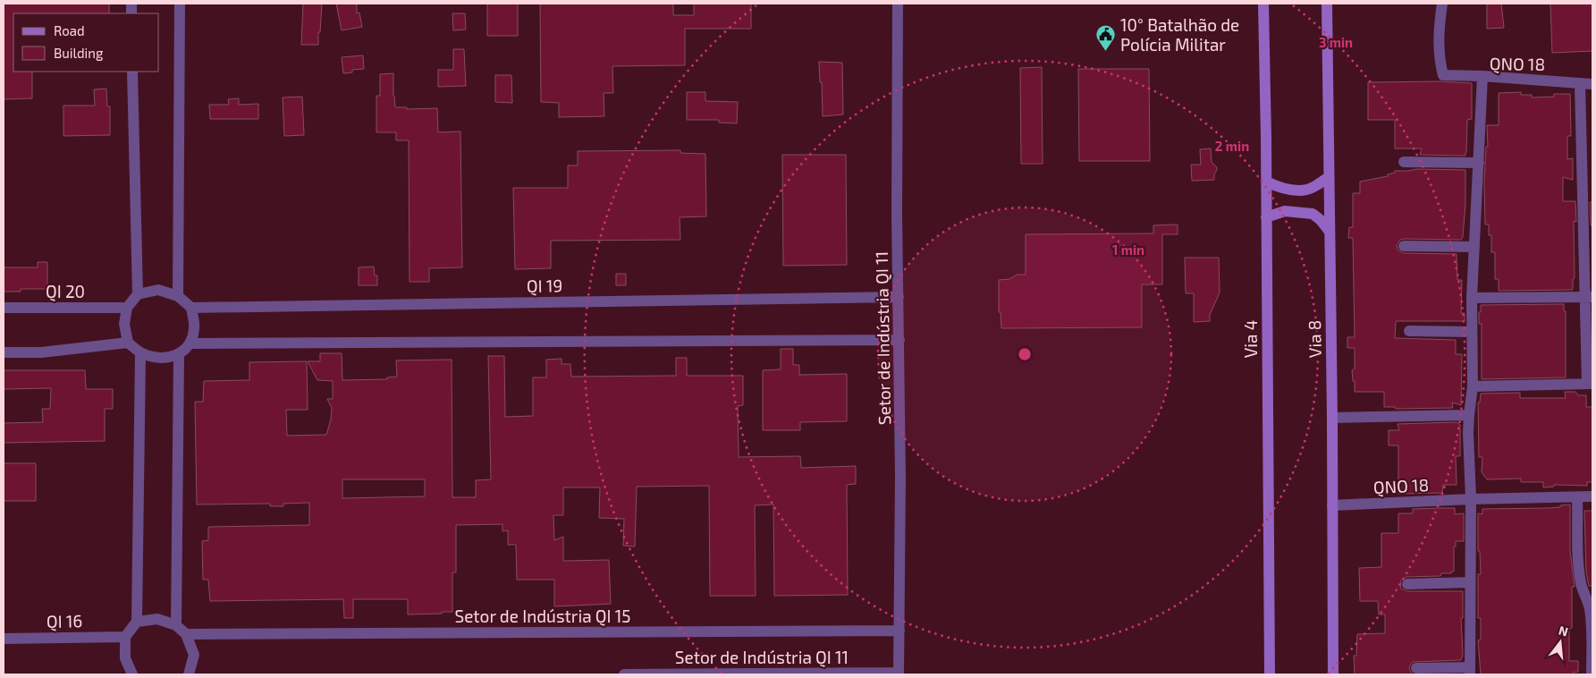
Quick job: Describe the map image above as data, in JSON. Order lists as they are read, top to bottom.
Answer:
{
  "streets": {
    "main road": ["Via 4", "Via 8"],
    "street": [
      "QNO 18",
      "QI 19",
      "QI 20",
      "Setor de Indústria QI 11",
      "Setor de Indústria QI 15",
      "QI 16"
    ]
  },
  "crossings": [
    ["QNO 18", "Via 8"],
    ["QI 19", "QI 20"],
    ["QI 19", "Setor de Indústria QI 11"],
    ["Setor de Indústria QI 11", "Setor de Indústria QI 15"]
  ],
  "places": {
    "public building": ["10° Batalhão de Polícia Militar"]
  },
  "legend": ["Road", "Building"],
  "north": "top",
  "rings": ["3 min", "2 min", "1 min"]
}
